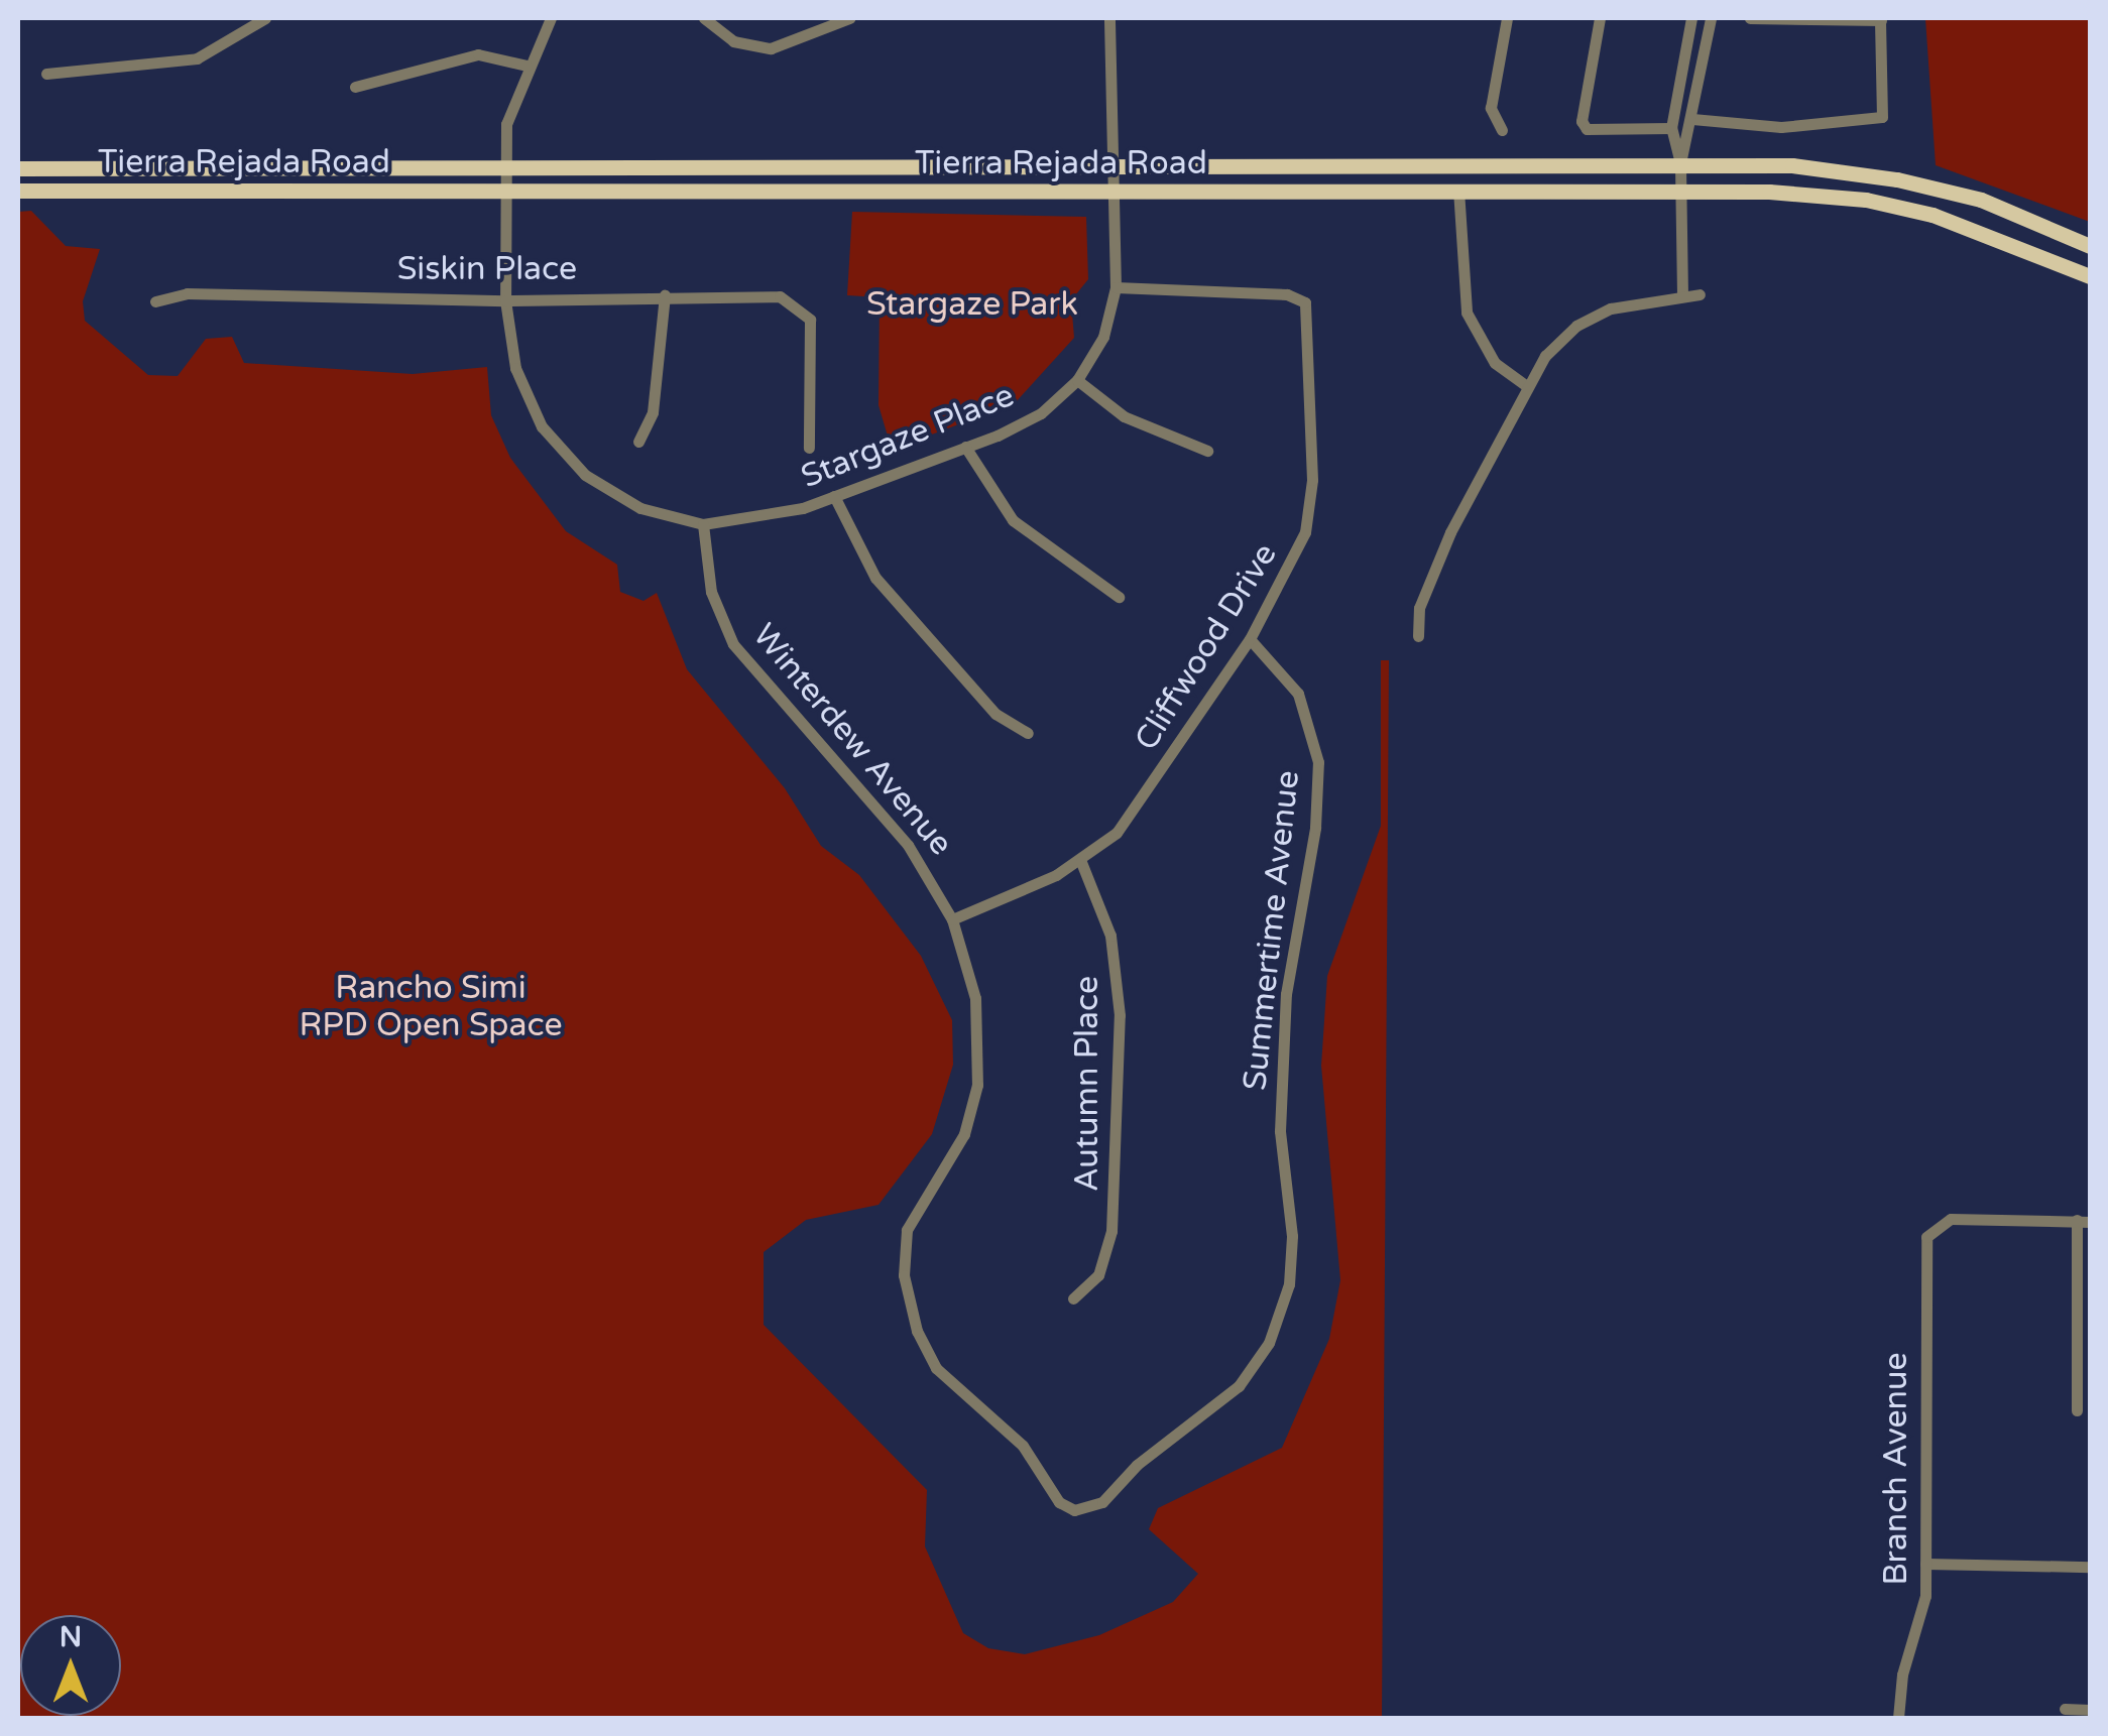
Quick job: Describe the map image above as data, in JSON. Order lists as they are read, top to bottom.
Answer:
{
  "streets": {
    "main road": ["Tierra Rejada Road"],
    "street": [
      "Siskin Place",
      "Stargaze Place",
      "Cliffwood Drive",
      "Winterdew Avenue",
      "Summertime Avenue",
      "Autumn Place",
      "Branch Avenue"
    ]
  },
  "crossings": [
    ["Tierra Rejada Road", "Stargaze Place"],
    ["Siskin Place", "Stargaze Place"],
    ["Stargaze Place", "Cliffwood Drive"],
    ["Stargaze Place", "Winterdew Avenue"],
    ["Cliffwood Drive", "Winterdew Avenue"],
    ["Cliffwood Drive", "Summertime Avenue"],
    ["Cliffwood Drive", "Autumn Place"],
    ["Winterdew Avenue", "Summertime Avenue"]
  ],
  "parks": ["Stargaze Park", "Rancho Simi RPD Open Space"],
  "north": "top"
}
